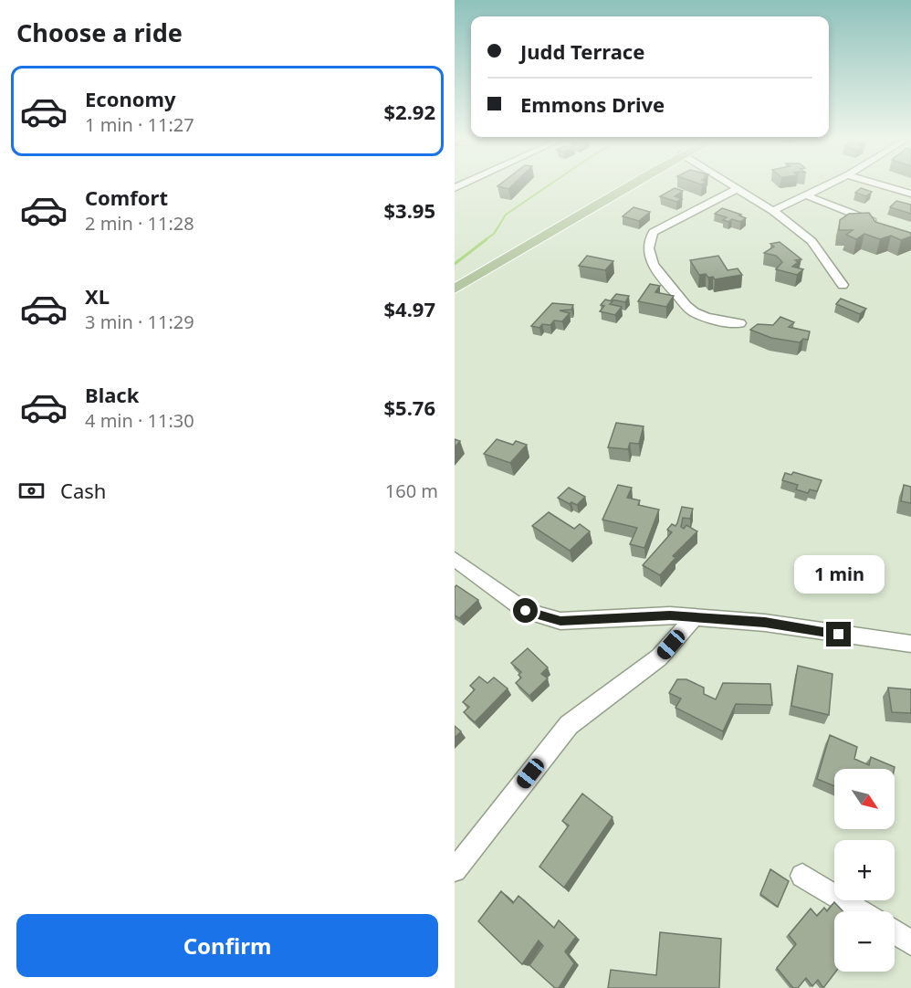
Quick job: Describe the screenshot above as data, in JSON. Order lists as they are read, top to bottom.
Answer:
{
  "north": "bottom right",
  "page": {
    "heading": "Choose a ride",
    "banner": ["Judd Terrace", "Emmons Drive"],
    "list": [
      {
        "name": "Economy",
        "note": "1 min · 11:27",
        "value": "$2.92"
      },
      {
        "name": "Comfort",
        "note": "2 min · 11:28",
        "value": "$3.95"
      },
      {
        "name": "XL",
        "note": "3 min · 11:29",
        "value": "$4.97"
      },
      {
        "name": "Black",
        "note": "4 min · 11:30",
        "value": "$5.76"
      }
    ],
    "pay": ["Cash", "160 m"],
    "bubble": "1 min",
    "map_buttons": ["+", "−"],
    "buttons": "Confirm"
  }
}
